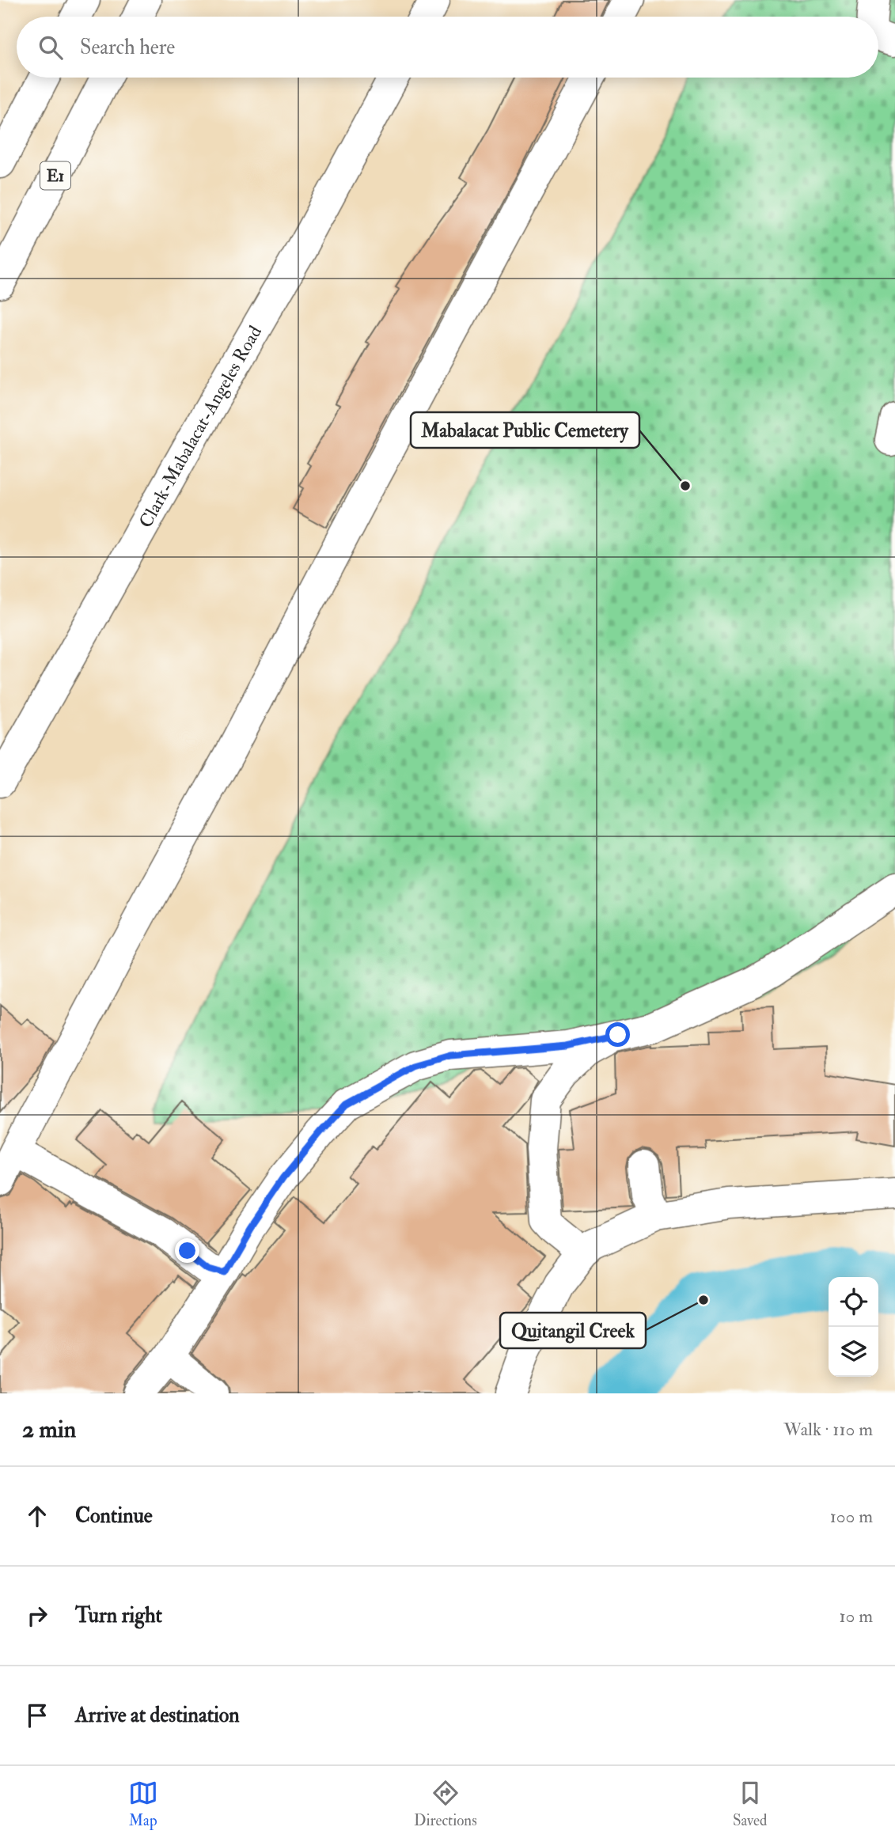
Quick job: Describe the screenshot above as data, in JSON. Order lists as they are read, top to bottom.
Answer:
{
  "streets": {
    "main road": ["E1", "Clark-Mabalacat-Angeles Road"]
  },
  "places": ["Mabalacat Public Cemetery", "Quitangil Creek"],
  "page": {
    "search": "Search here",
    "heading": ["2 min", "Walk · 110 m"],
    "list": [
      ["Continue", "100 m"],
      ["Turn right", "10 m"],
      "Arrive at destination"
    ],
    "nav": ["Map", "Directions", "Saved"]
  }
}
